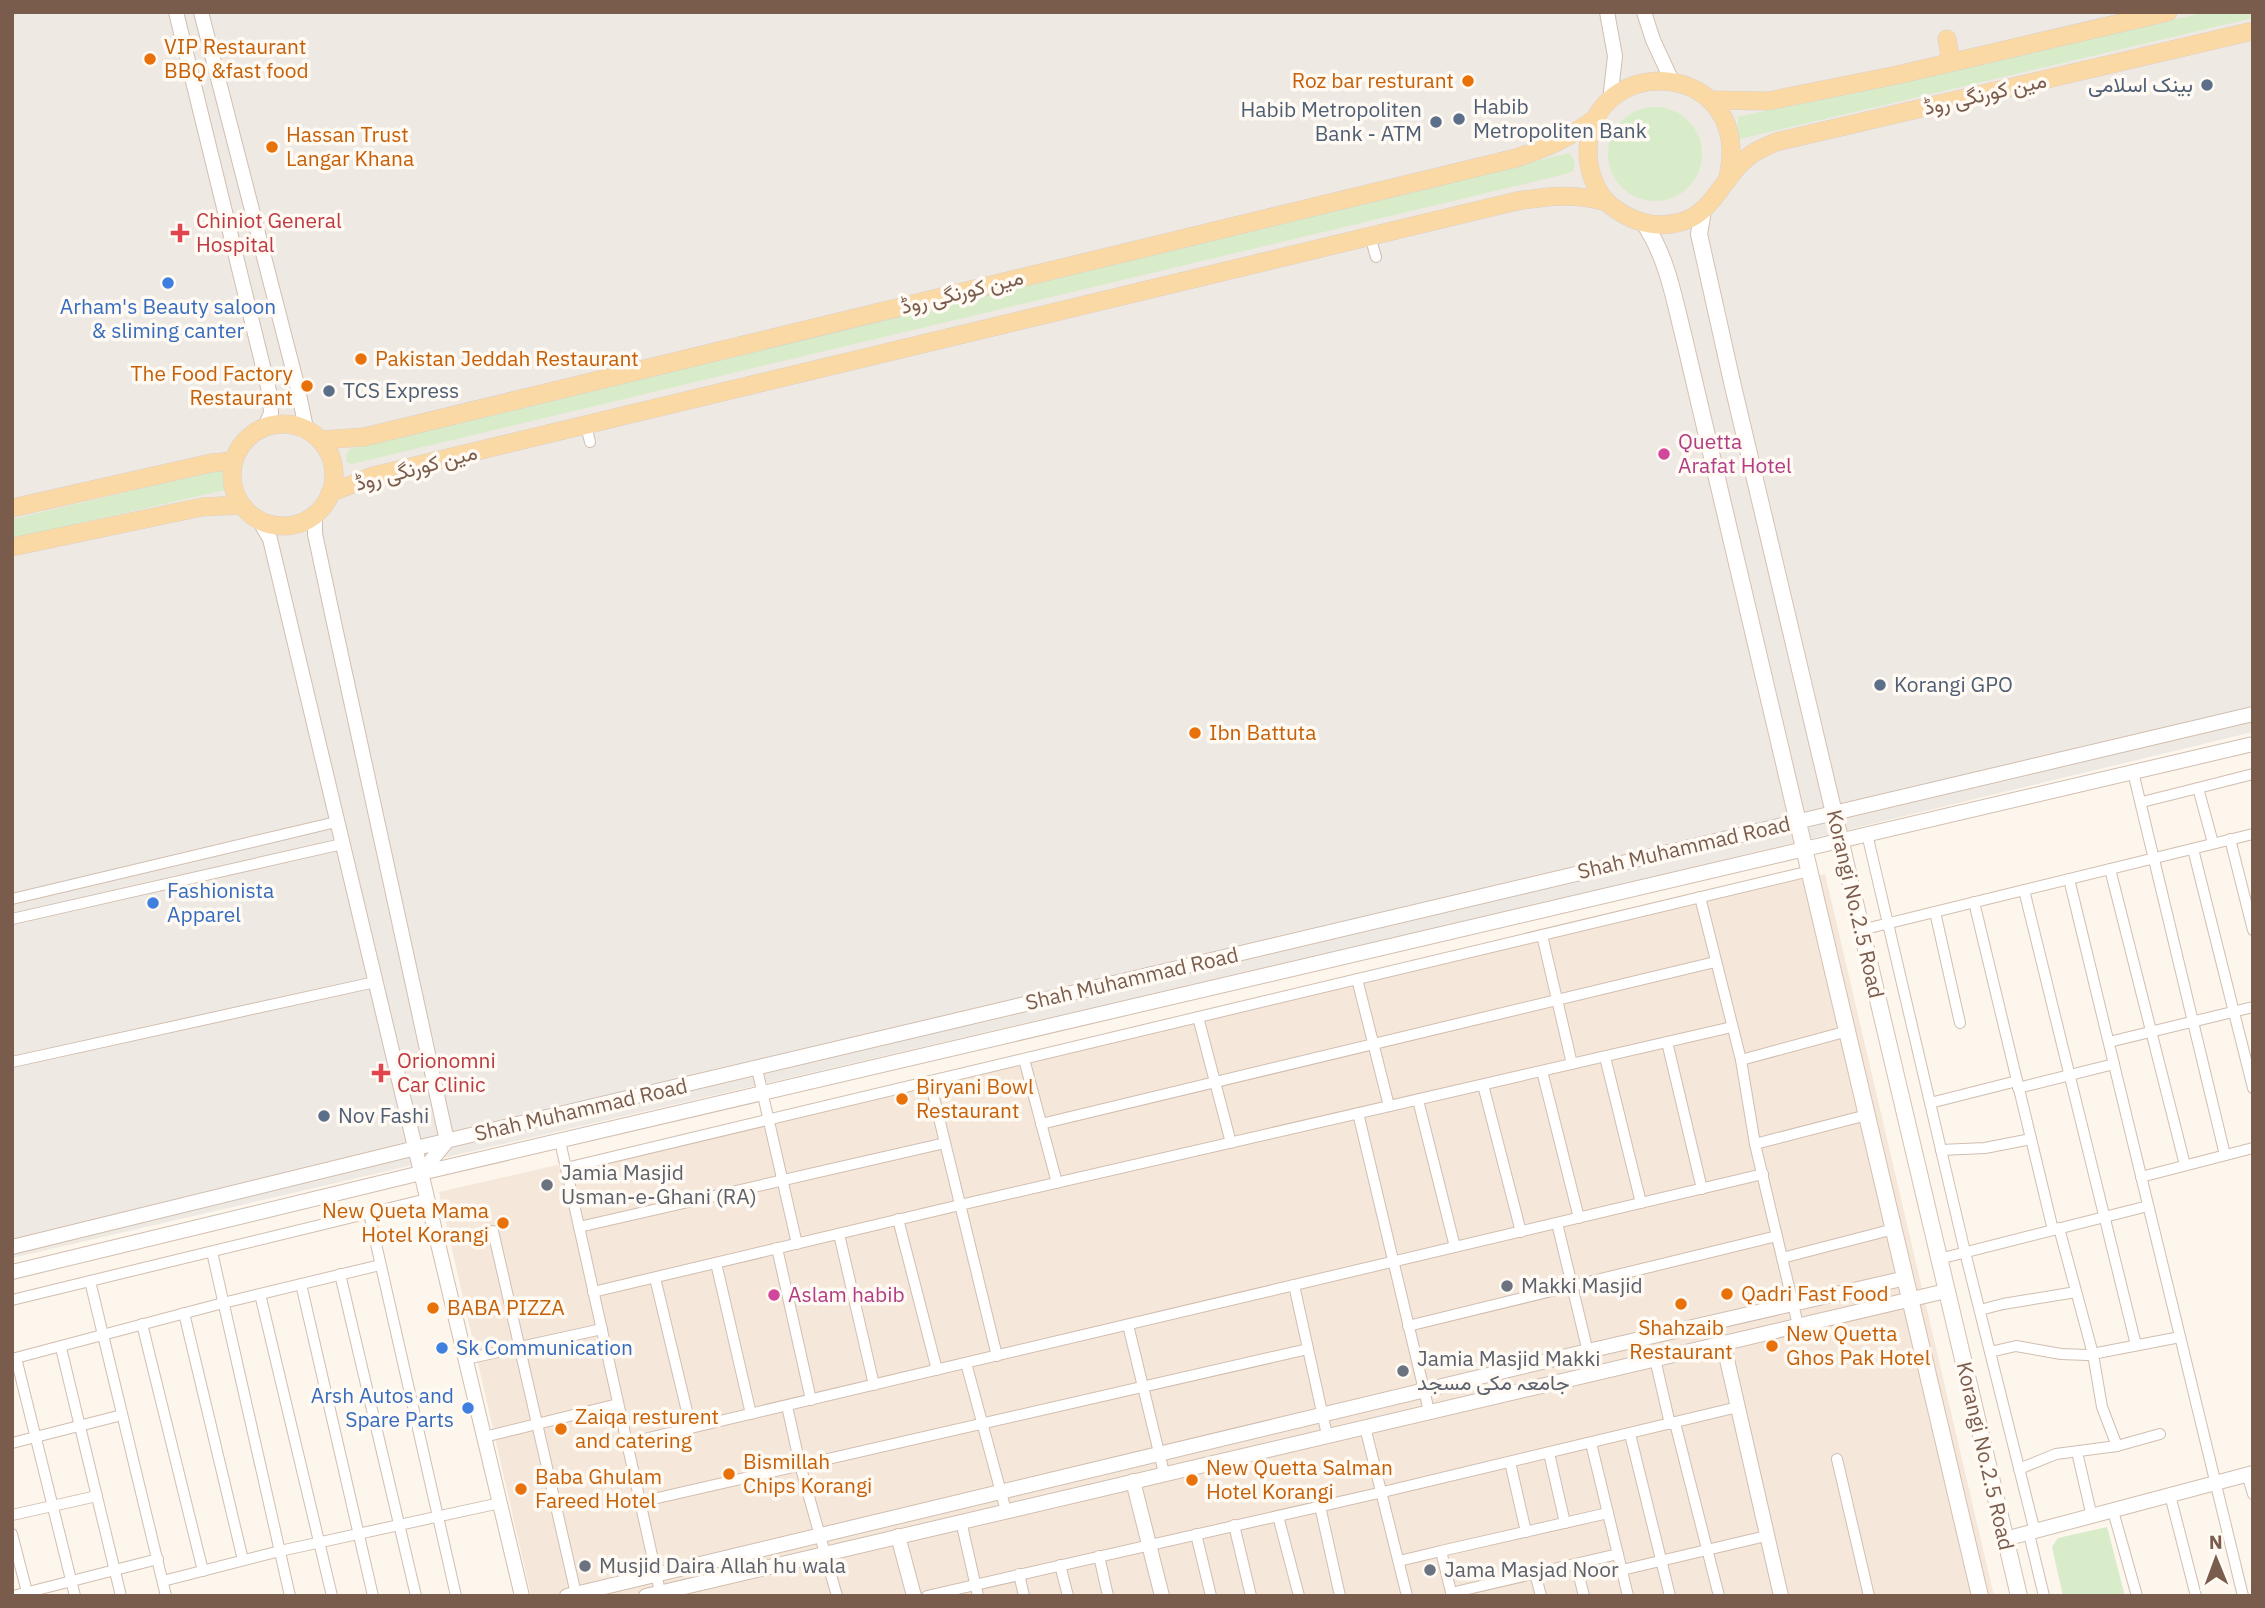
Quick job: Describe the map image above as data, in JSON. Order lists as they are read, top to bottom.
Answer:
{
  "streets": {
    "main road": ["مین کورنگی روڈ", "Korangi No.2.5 Road"],
    "street": ["Shah Muhammad Road"]
  },
  "crossings": [
    ["مین کورنگی روڈ", "Korangi No.2.5 Road"],
    ["Shah Muhammad Road", "Korangi No.2.5 Road"]
  ],
  "places": {
    "other": [
      "VIP Restaurant BBQ &fast food",
      "Roz bar resturant",
      "بینک اسلامی",
      "Habib Metropoliten Bank",
      "Habib Metropoliten Bank - ATM",
      "Hassan Trust Langar Khana",
      "Arham's Beauty saloon & sliming canter",
      "Pakistan Jeddah Restaurant",
      "The Food Factory Restaurant",
      "TCS Express",
      "Quetta Arafat Hotel",
      "Korangi GPO",
      "Ibn Battuta",
      "Fashionista Apparel",
      "Biryani Bowl Restaurant",
      "Nov Fashi",
      "Jamia Masjid Usman-e-Ghani (RA)",
      "New Queta Mama Hotel Korangi",
      "Makki Masjid",
      "Qadri Fast Food",
      "Aslam habib",
      "Shahzaib Restaurant",
      "BABA PIZZA",
      "New Quetta Ghos Pak Hotel",
      "Sk Communication",
      "Jamia Masjid Makki جامعہ مکی مسجد",
      "Arsh Autos and Spare Parts",
      "Zaiqa resturent and catering",
      "Bismillah Chips Korangi",
      "New Quetta Salman Hotel Korangi",
      "Baba Ghulam Fareed Hotel",
      "Musjid Daira Allah hu wala",
      "Jama Masjad Noor"
    ],
    "health": ["Chiniot General Hospital", "Orionomni Car Clinic"]
  },
  "north": "top"
}
